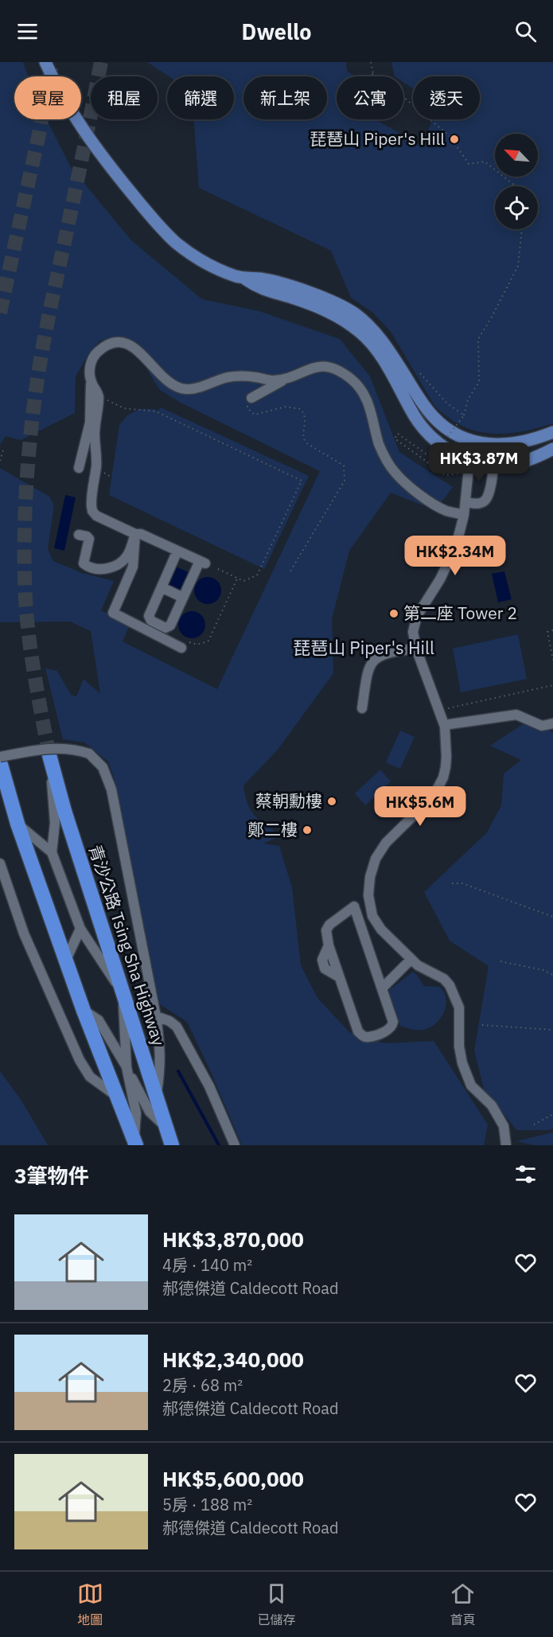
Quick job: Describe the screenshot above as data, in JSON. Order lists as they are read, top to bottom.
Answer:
{
  "streets": {
    "highway": ["青沙公路 Tsing Sha Highway"]
  },
  "districts": ["琵琶山 Piper's Hill"],
  "places": [
    "琵琶山 Piper's Hill",
    "第二座 Tower 2",
    "蔡朝勳樓",
    "鄭二樓"
  ],
  "north": "top left",
  "page": {
    "header": "Dwello",
    "chip": [
      "買屋",
      "租屋",
      "篩選",
      "新上架",
      "公寓",
      "透天"
    ],
    "price": ["HK$3.87M", "HK$2.34M", "HK$5.6M"],
    "heading": "3筆物件",
    "list": [
      {
        "name": "HK$3,870,000",
        "note": "4房 · 140 m² · 郝德傑道 Caldecott Road"
      },
      {
        "name": "HK$2,340,000",
        "note": "2房 · 68 m² · 郝德傑道 Caldecott Road"
      },
      {
        "name": "HK$5,600,000",
        "note": "5房 · 188 m² · 郝德傑道 Caldecott Road"
      }
    ],
    "tabs": ["地圖", "已儲存", "首頁"]
  }
}
